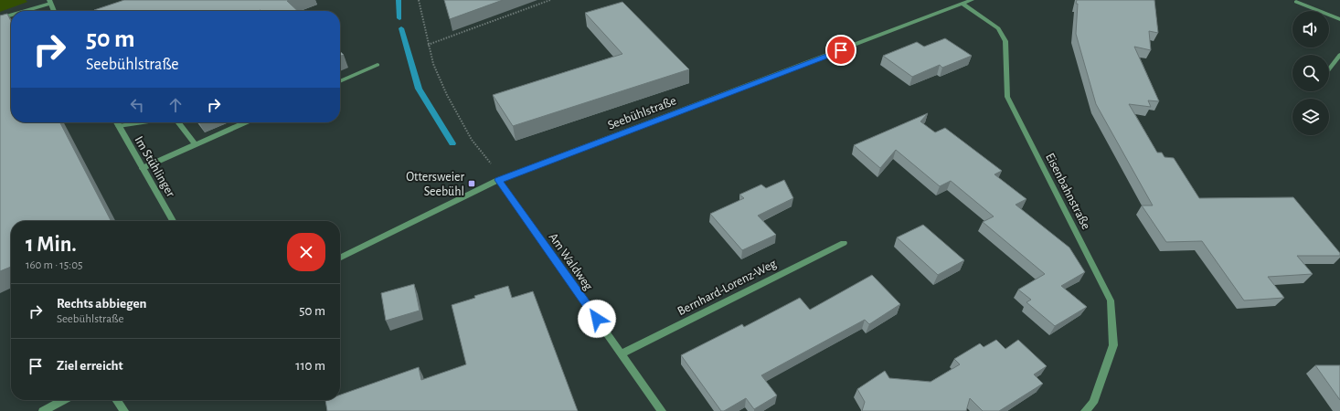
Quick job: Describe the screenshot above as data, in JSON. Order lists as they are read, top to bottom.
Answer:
{
  "streets": {
    "street": [
      "Seebühlstraße",
      "Im Stühlinger",
      "Eisenbahnstraße",
      "Am Waldweg",
      "Bernhard-Lorenz-Weg"
    ]
  },
  "crossings": [
    ["Seebühlstraße", "Eisenbahnstraße"],
    ["Seebühlstraße", "Am Waldweg"],
    ["Am Waldweg", "Bernhard-Lorenz-Weg"]
  ],
  "places": {
    "transit": ["Ottersweier Seebühl"]
  },
  "page": {
    "turn": ["50 m", "Seebühlstraße"],
    "heading": ["1 Min.", "160 m · 15:05"],
    "list": [
      {
        "name": "Rechts abbiegen",
        "note": "Seebühlstraße",
        "value": "50 m"
      },
      {
        "name": "Ziel erreicht",
        "value": "110 m"
      }
    ]
  }
}
